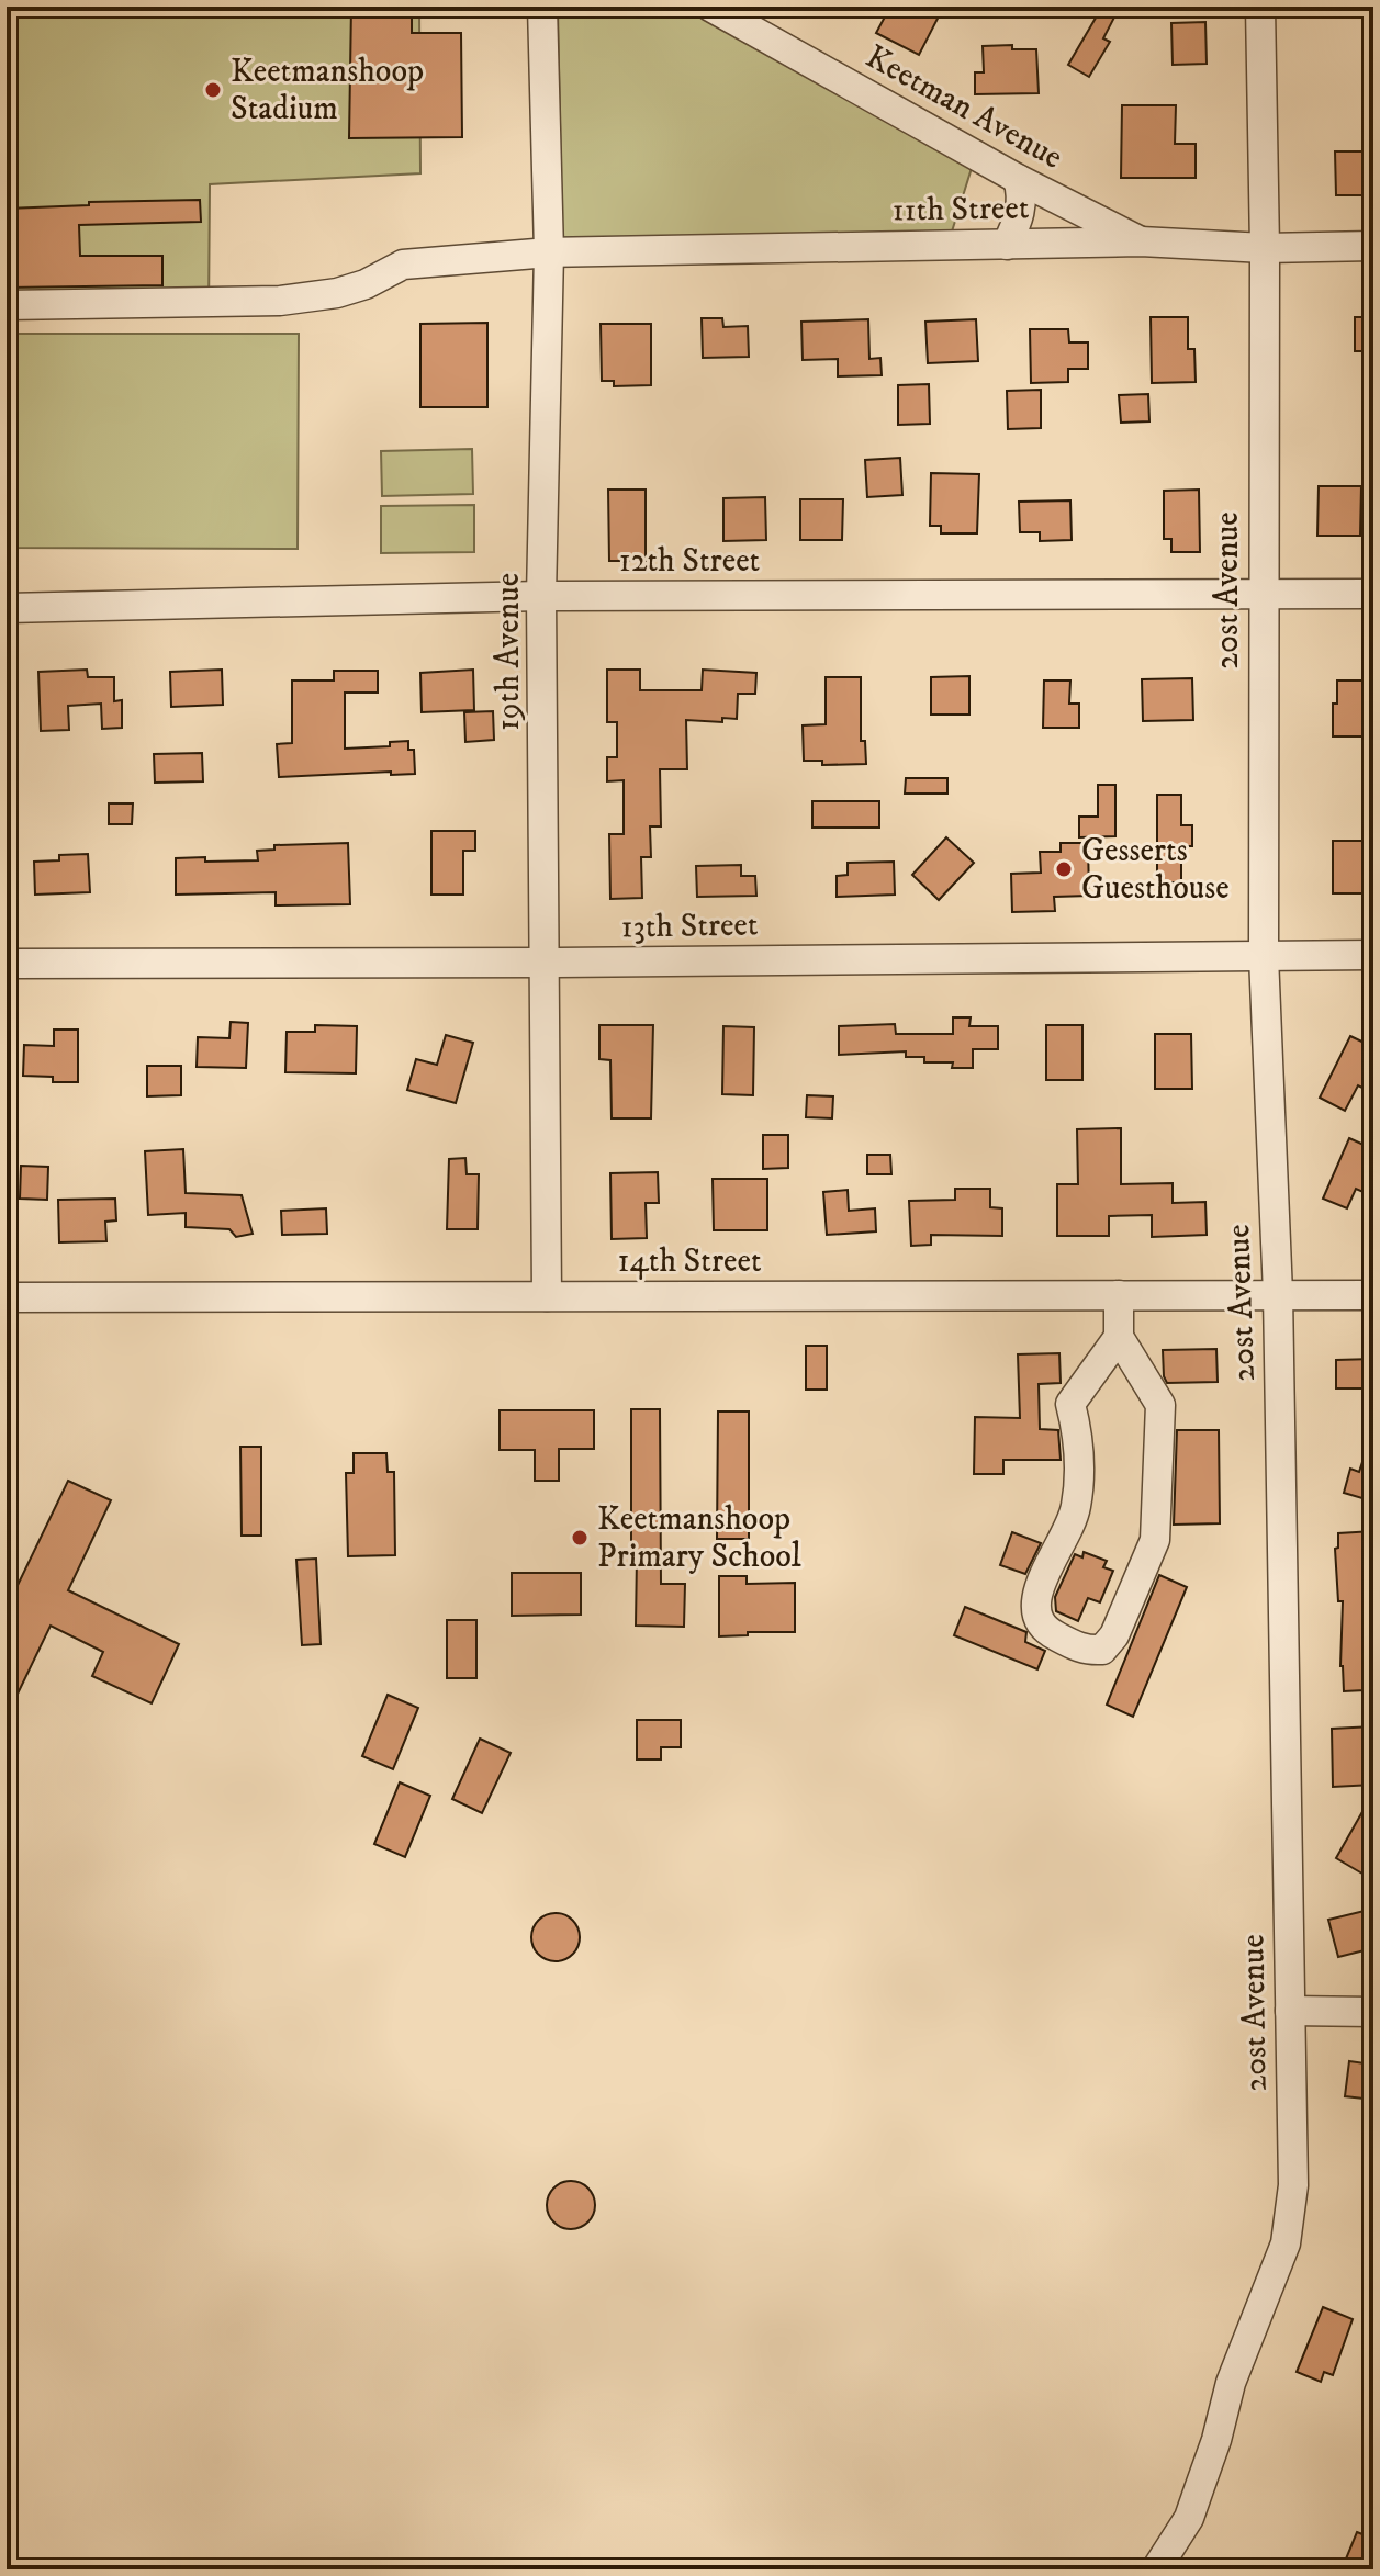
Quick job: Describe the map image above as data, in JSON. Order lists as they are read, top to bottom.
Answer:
{
  "streets": {
    "street": [
      "Keetman Avenue",
      "11th Street",
      "12th Street",
      "20st Avenue",
      "19th Avenue",
      "13th Street",
      "14th Street"
    ]
  },
  "crossings": [
    ["Keetman Avenue", "11th Street"],
    ["11th Street", "20st Avenue"],
    ["11th Street", "19th Avenue"],
    ["12th Street", "20st Avenue"],
    ["12th Street", "19th Avenue"],
    ["20st Avenue", "13th Street"],
    ["20st Avenue", "14th Street"],
    ["19th Avenue", "13th Street"],
    ["19th Avenue", "14th Street"]
  ],
  "places": ["Keetmanshoop Stadium", "Gesserts Guesthouse", "Keetmanshoop Primary School"]
}
